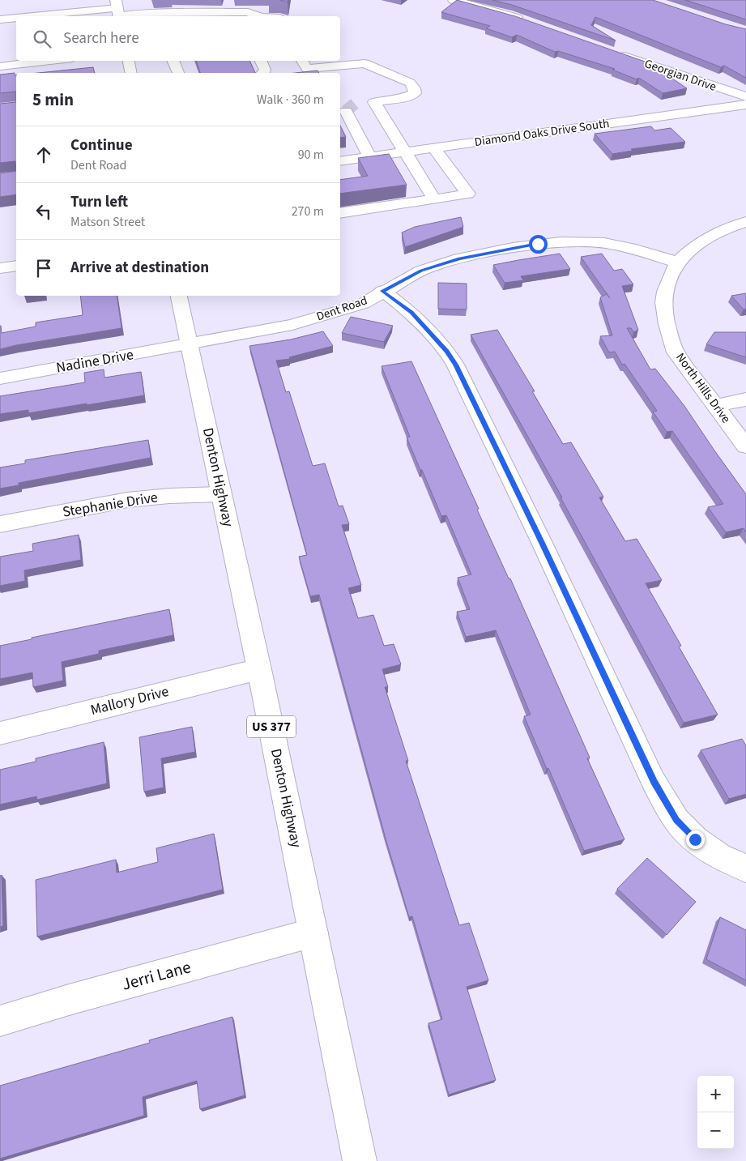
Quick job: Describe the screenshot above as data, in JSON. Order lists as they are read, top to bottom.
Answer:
{
  "streets": {
    "street": [
      "Georgian Drive",
      "Diamond Oaks Drive South",
      "Dent Road",
      "Nadine Drive",
      "North Hills Drive",
      "Denton Highway",
      "Stephanie Drive",
      "Mallory Drive",
      "US 377",
      "Jerri Lane"
    ]
  },
  "crossings": [
    ["Dent Road", "Nadine Drive"],
    ["Dent Road", "North Hills Drive"],
    ["Dent Road", "Denton Highway"],
    ["Nadine Drive", "Denton Highway"],
    ["Denton Highway", "Stephanie Drive"],
    ["Denton Highway", "Mallory Drive"],
    ["Denton Highway", "Jerri Lane"]
  ],
  "page": {
    "search": "Search here",
    "heading": ["5 min", "Walk · 360 m"],
    "list": [
      ["Continue", "Dent Road", "90 m"],
      ["Turn left", "Matson Street", "270 m"],
      "Arrive at destination"
    ],
    "map_buttons": ["+", "−"]
  }
}
